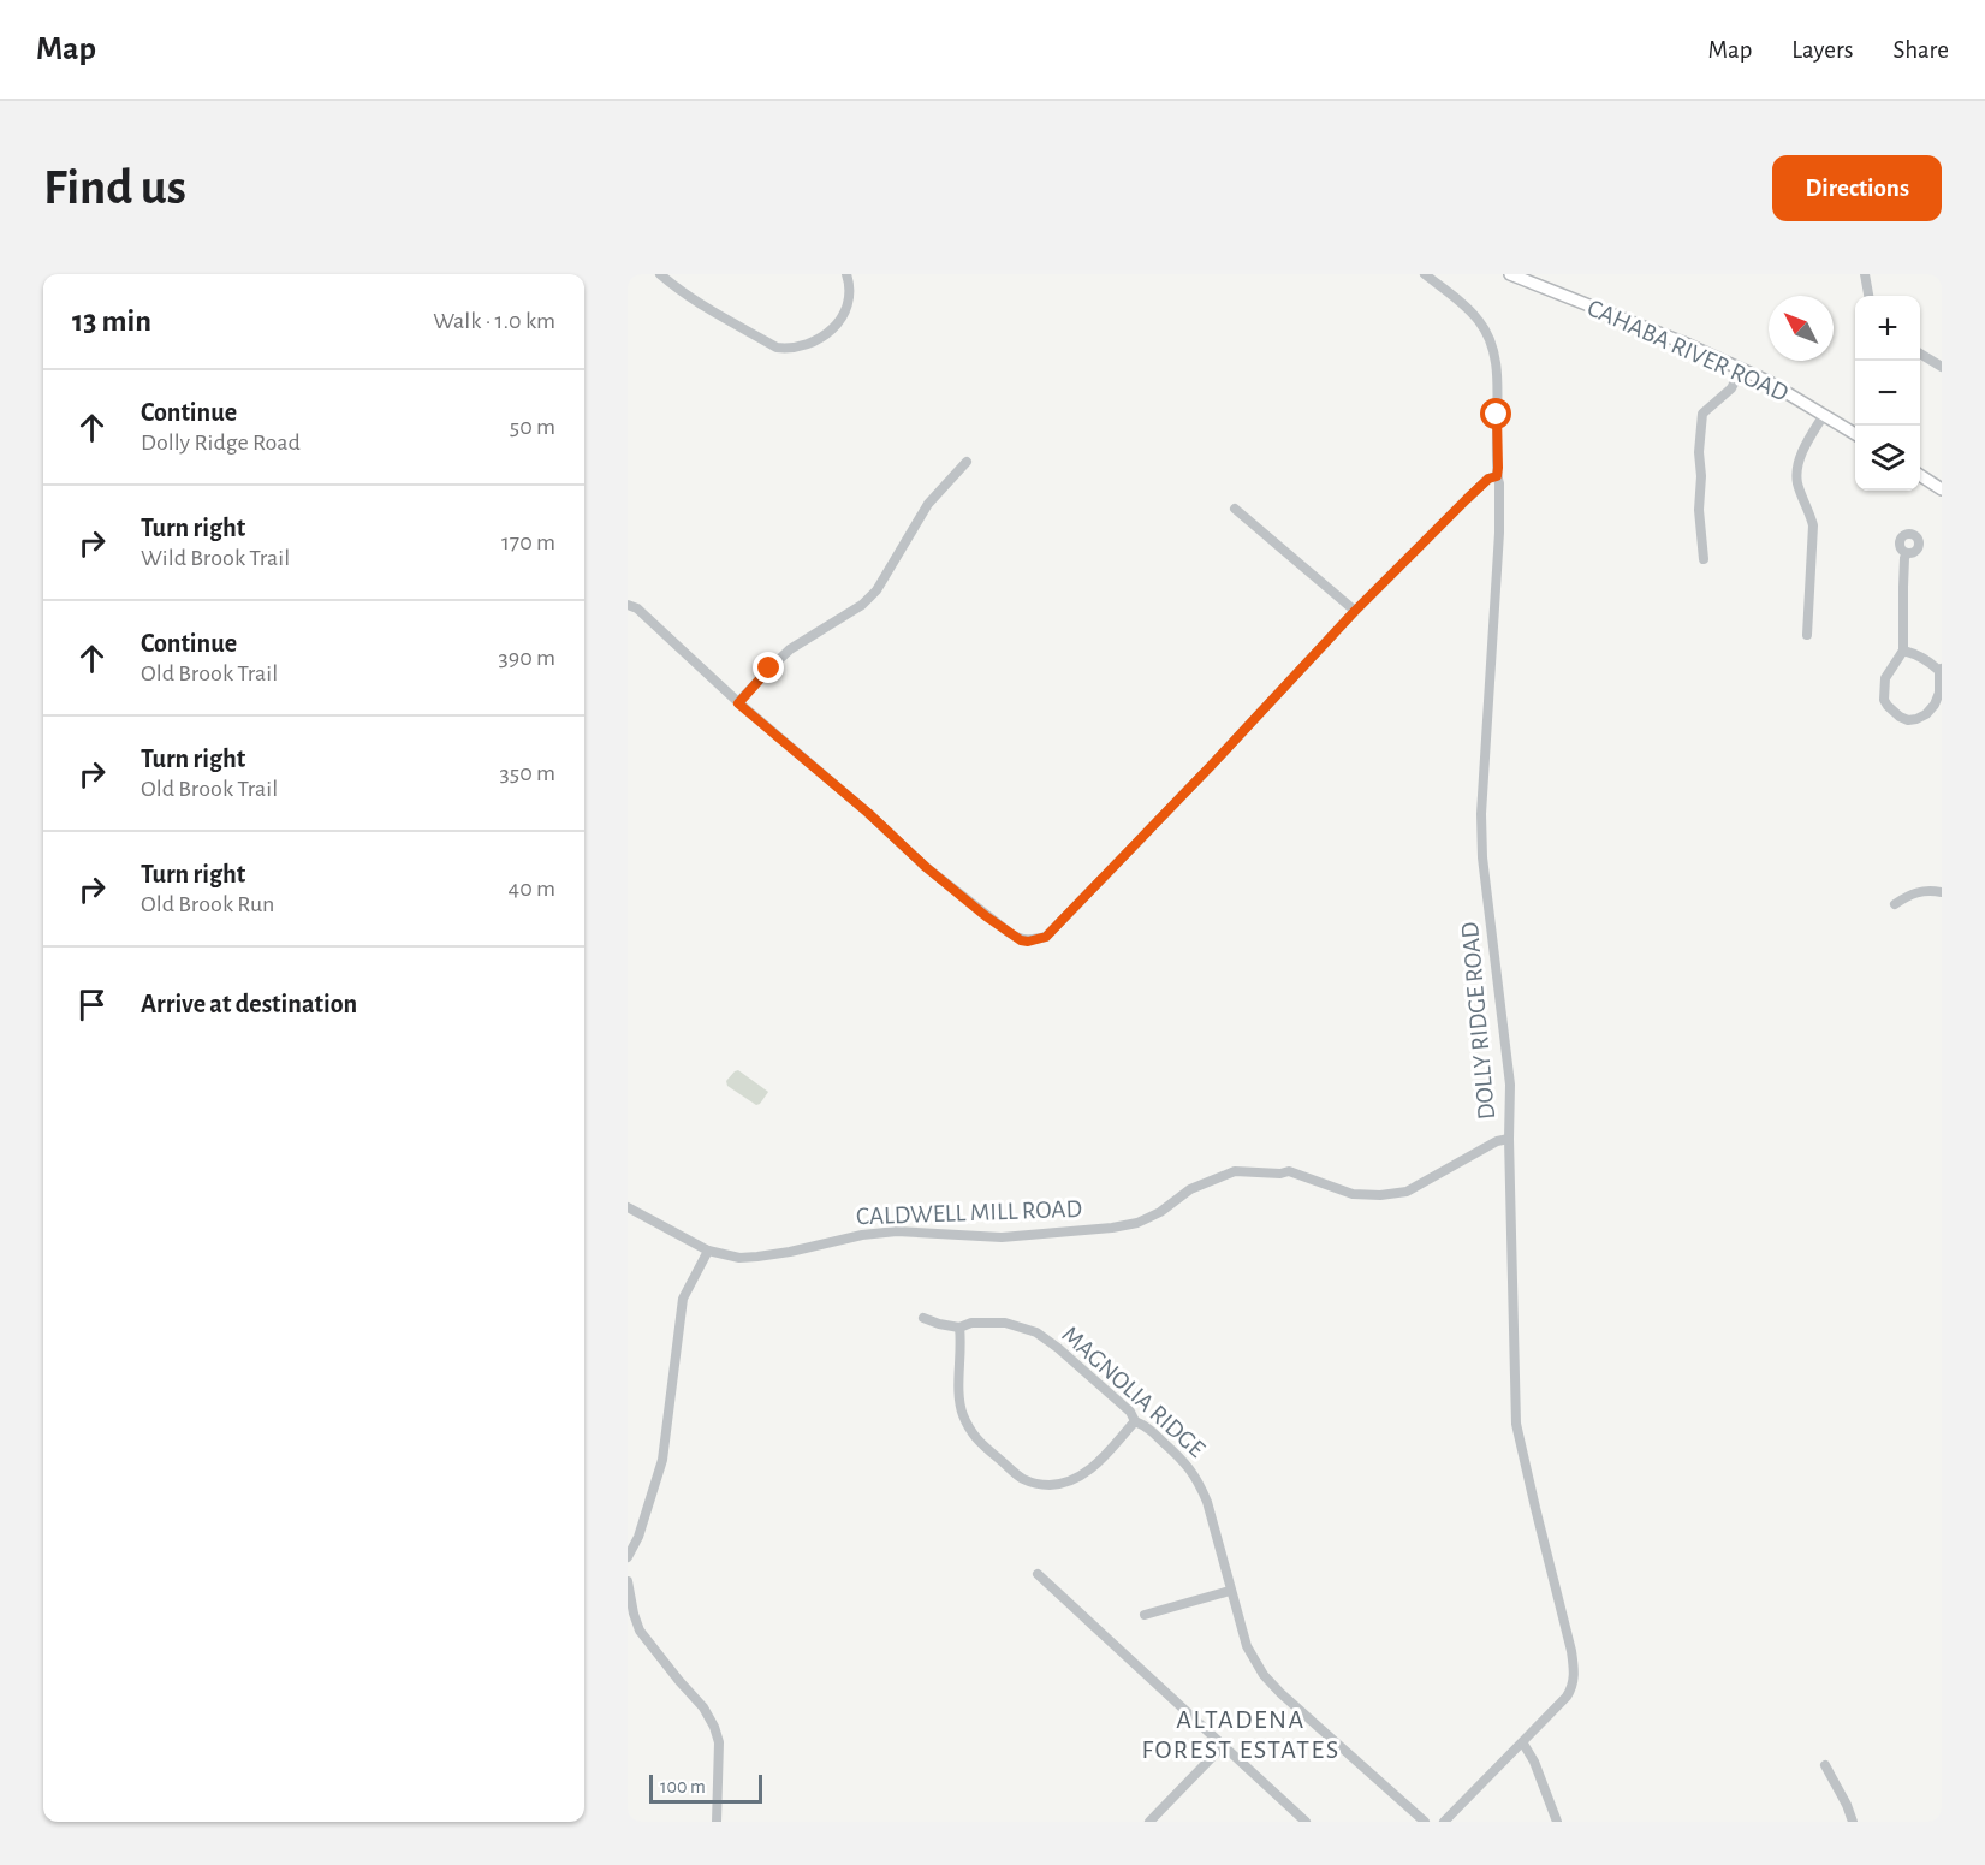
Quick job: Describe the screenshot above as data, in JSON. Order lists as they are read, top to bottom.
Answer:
{
  "streets": {
    "main road": ["CAHABA RIVER ROAD"],
    "street": ["DOLLY RIDGE ROAD", "CALDWELL MILL ROAD", "MAGNOLIA RIDGE"]
  },
  "crossings": [
    ["DOLLY RIDGE ROAD", "CALDWELL MILL ROAD"]
  ],
  "districts": ["ALTADENA FOREST ESTATES"],
  "scale_bar": "100 m",
  "north": "top left",
  "page": {
    "header": "Map",
    "nav": ["Map", "Layers", "Share"],
    "buttons": "Directions",
    "title": "Find us",
    "heading": ["13 min", "Walk · 1.0 km"],
    "map_buttons": ["+", "−"],
    "list": [
      ["Continue", "Dolly Ridge Road", "50 m"],
      ["Turn right", "Wild Brook Trail", "170 m"],
      ["Continue", "Old Brook Trail", "390 m"],
      ["Turn right", "Old Brook Trail", "350 m"],
      ["Turn right", "Old Brook Run", "40 m"],
      "Arrive at destination"
    ],
    "scale": "100 m"
  }
}
